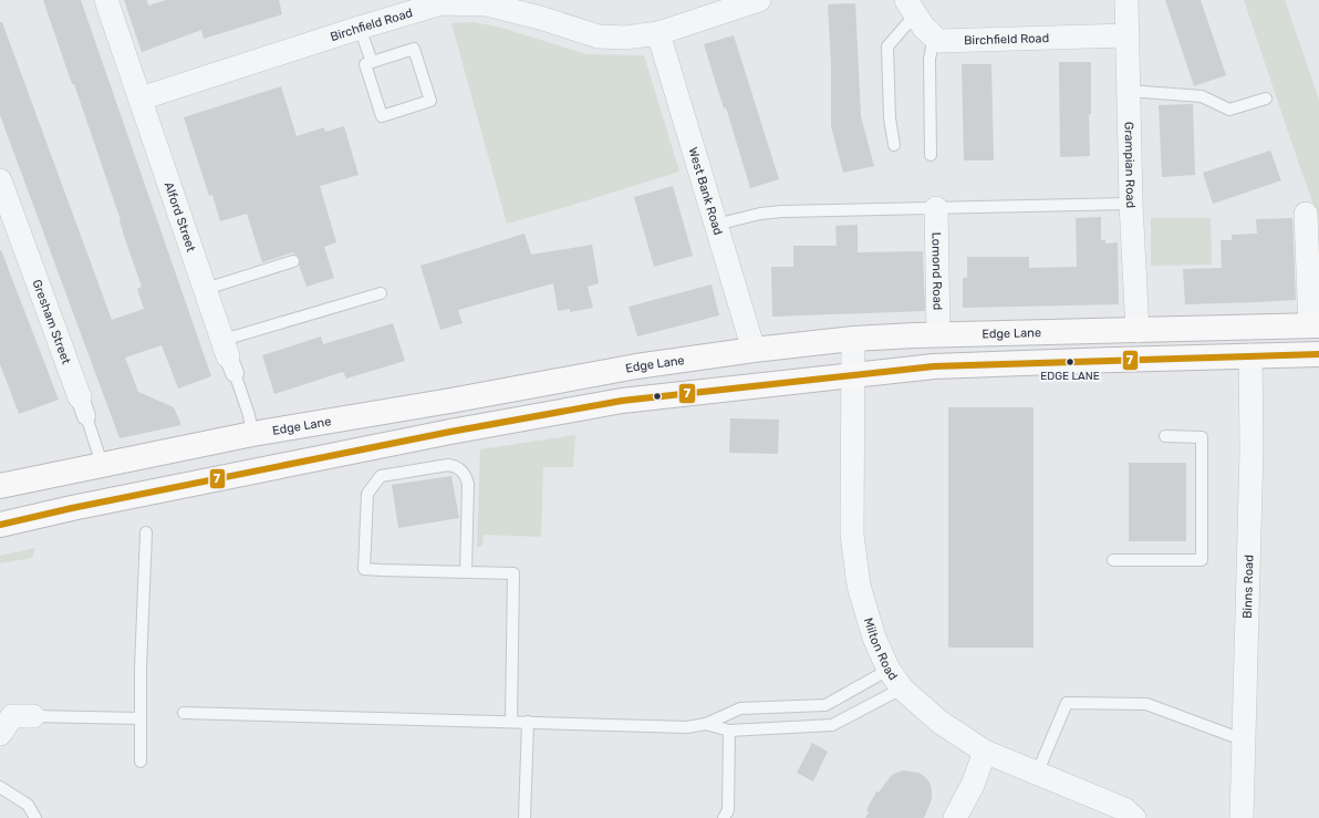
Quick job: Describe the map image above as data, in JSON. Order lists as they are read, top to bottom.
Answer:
{
  "streets": {
    "highway": ["Edge Lane"],
    "street": [
      "Birchfield Road",
      "Grampian Road",
      "West Bank Road",
      "Alford Street",
      "Lomond Road",
      "Gresham Street",
      "Binns Road",
      "Milton Road"
    ]
  },
  "crossings": [
    ["Birchfield Road", "Grampian Road"],
    ["Birchfield Road", "West Bank Road"],
    ["Birchfield Road", "Alford Street"],
    ["Grampian Road", "Edge Lane"],
    ["West Bank Road", "Edge Lane"],
    ["Alford Street", "Edge Lane"],
    ["Lomond Road", "Edge Lane"],
    ["Gresham Street", "Edge Lane"],
    ["Edge Lane", "Milton Road"]
  ],
  "places": ["EDGE LANE"],
  "lines": ["transit line 7"]
}
